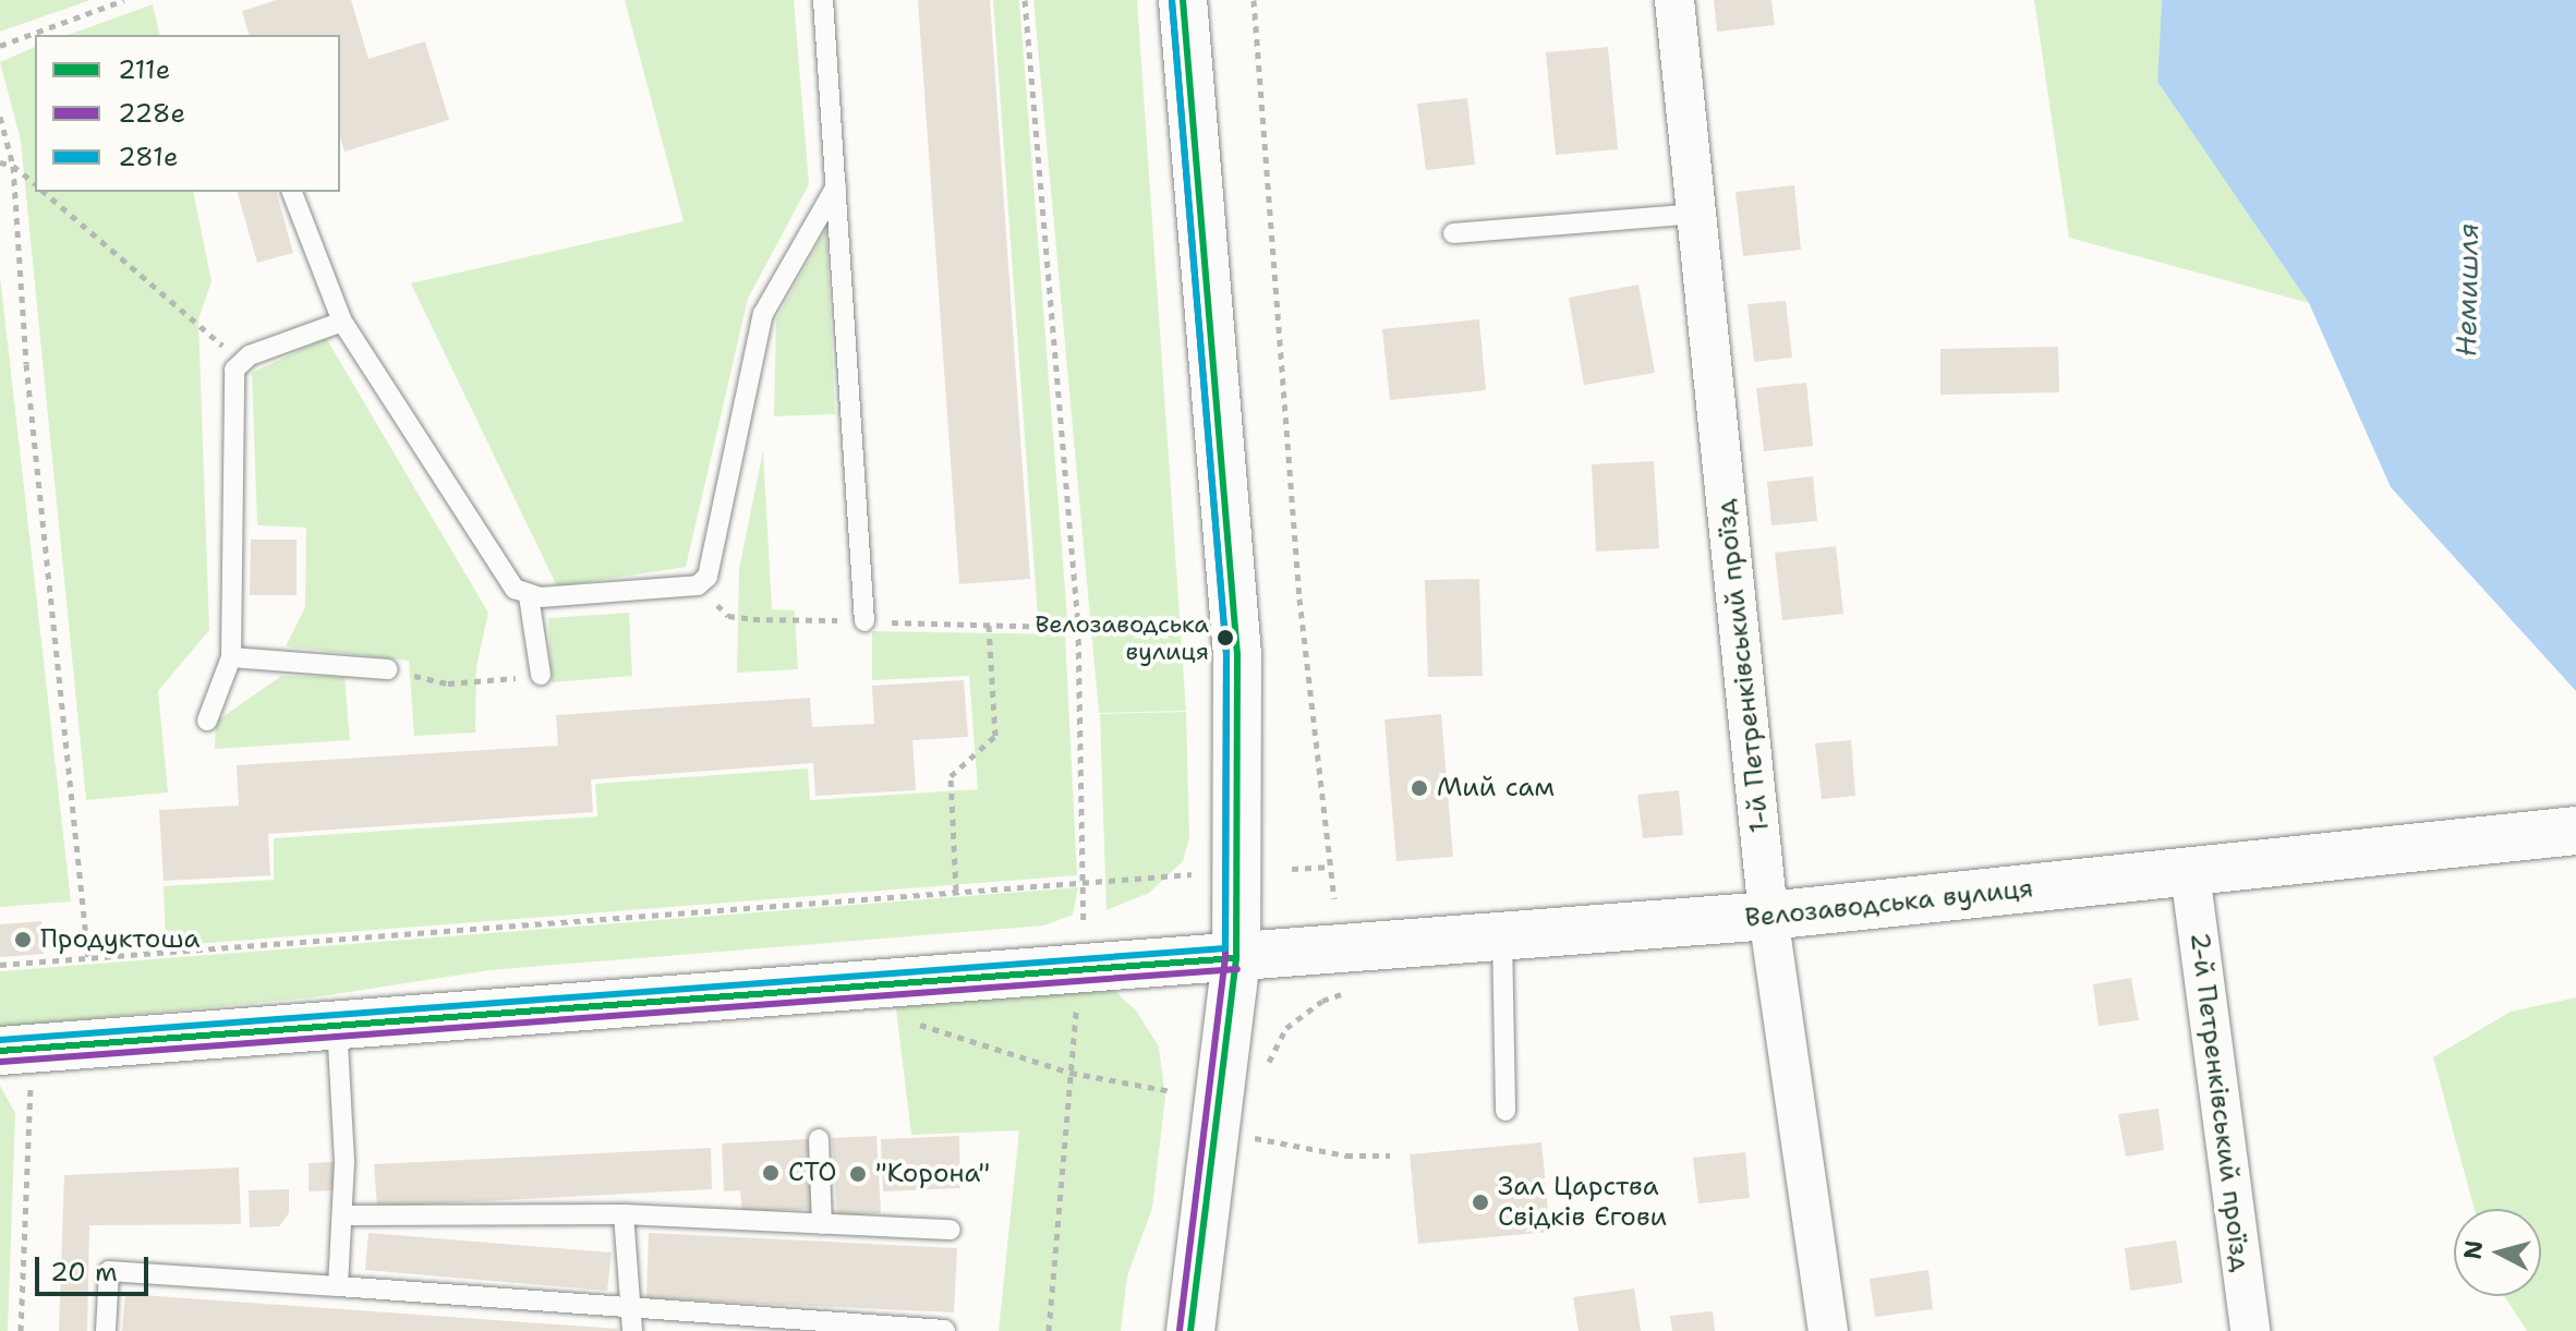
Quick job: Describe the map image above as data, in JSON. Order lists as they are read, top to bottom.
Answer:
{
  "streets": {
    "street": ["1-й Петренківський проїзд", "Велозаводська вулиця", "2-й Петренківський проїзд"]
  },
  "crossings": [
    ["1-й Петренківський проїзд", "Велозаводська вулиця"],
    ["Велозаводська вулиця", "2-й Петренківський проїзд"]
  ],
  "water": ["Немишля"],
  "places": [
    "Велозаводська вулиця",
    "Мий сам",
    "Продуктоша",
    "СТО",
    "\"Корона\"",
    "Зал Царства Свідків Єгови"
  ],
  "lines": ["transit line 211е", "transit line 228е", "transit line 281е"],
  "legend": ["211е", "228е", "281е"],
  "scale_bar": "20 m",
  "north": "left"
}
